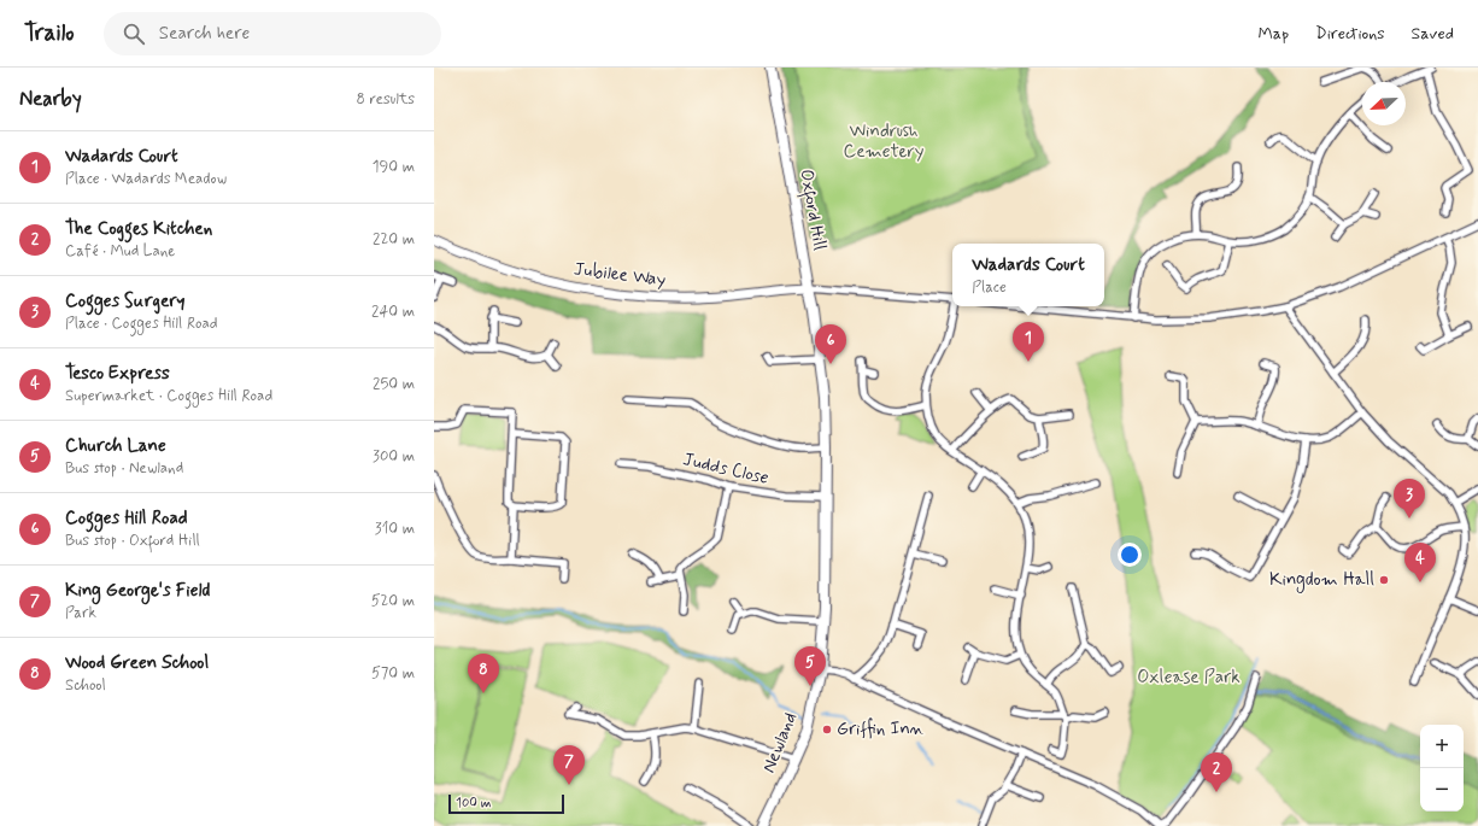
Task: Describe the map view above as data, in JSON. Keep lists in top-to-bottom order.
{
  "streets": {
    "main road": ["Oxford Hill", "Newland"],
    "street": ["Jubilee Way", "Judds Close"]
  },
  "crossings": [
    ["Oxford Hill", "Jubilee Way"],
    ["Oxford Hill", "Judds Close"],
    ["Oxford Hill", "Newland"]
  ],
  "parks": ["Windrush Cemetery", "Oxlease Park"],
  "places": ["Kingdom Hall", "Griffin Inn"],
  "scale_bar": "100 m",
  "north": "bottom left",
  "page": {
    "header": "Trailo",
    "search": "Search here",
    "nav": ["Map", "Directions", "Saved"],
    "heading": ["Nearby", "8 results"],
    "list": [
      {
        "mark": "1",
        "name": "Wadards Court",
        "note": "Place · Wadards Meadow",
        "value": "190 m"
      },
      {
        "mark": "2",
        "name": "The Cogges Kitchen",
        "note": "Café · Mud Lane",
        "value": "220 m"
      },
      {
        "mark": "3",
        "name": "Cogges Surgery",
        "note": "Place · Cogges Hill Road",
        "value": "240 m"
      },
      {
        "mark": "4",
        "name": "Tesco Express",
        "note": "Supermarket · Cogges Hill Road",
        "value": "250 m"
      },
      {
        "mark": "5",
        "name": "Church Lane",
        "note": "Bus stop · Newland",
        "value": "300 m"
      },
      {
        "mark": "6",
        "name": "Cogges Hill Road",
        "note": "Bus stop · Oxford Hill",
        "value": "310 m"
      },
      {
        "mark": "7",
        "name": "King George's Field",
        "note": "Park",
        "value": "520 m"
      },
      {
        "mark": "8",
        "name": "Wood Green School",
        "note": "School",
        "value": "570 m"
      }
    ],
    "popup": ["Wadards Court", "Place"],
    "pins": [
      "1",
      "6",
      "3",
      "4",
      "5",
      "8",
      "7",
      "2"
    ],
    "map_buttons": ["+", "−"],
    "scale": "100 m"
  }
}
